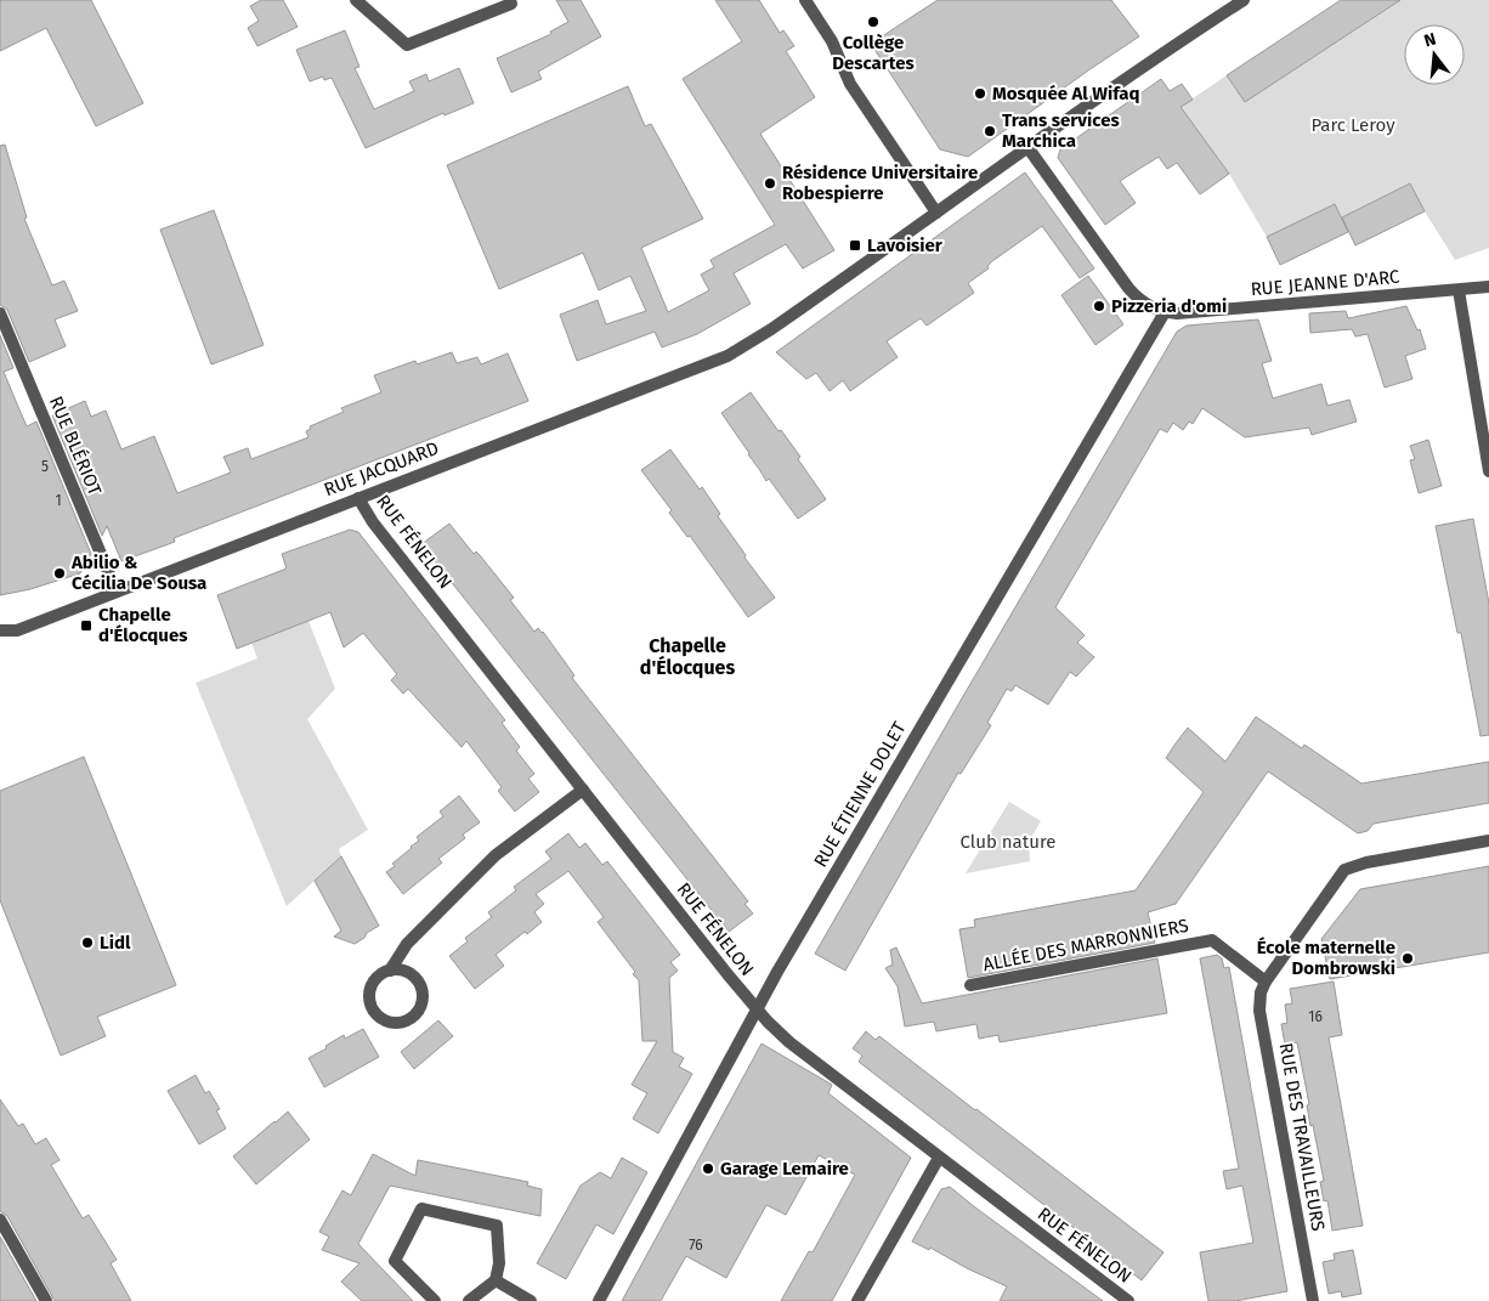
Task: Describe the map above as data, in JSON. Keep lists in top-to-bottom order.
{
  "streets": {
    "street": [
      "RUE JEANNE D'ARC",
      "RUE BLÉRIOT",
      "RUE JACQUARD",
      "RUE FÉNELON",
      "RUE ÉTIENNE DOLET",
      "ALLÉE DES MARRONNIERS",
      "RUE DES TRAVAILLEURS"
    ]
  },
  "crossings": [
    ["RUE JEANNE D'ARC", "RUE JACQUARD"],
    ["RUE JEANNE D'ARC", "RUE ÉTIENNE DOLET"],
    ["RUE BLÉRIOT", "RUE JACQUARD"],
    ["RUE JACQUARD", "RUE FÉNELON"],
    ["RUE FÉNELON", "RUE ÉTIENNE DOLET"],
    ["ALLÉE DES MARRONNIERS", "RUE DES TRAVAILLEURS"]
  ],
  "districts": ["Chapelle d'Élocques"],
  "parks": ["Parc Leroy", "Club nature"],
  "places": {
    "other": [
      "Collège Descartes",
      "Mosquée Al Wifaq",
      "Trans services Marchica",
      "Résidence Universitaire Robespierre",
      "Pizzeria d'omi",
      "Abilio & Cécilia De Sousa",
      "Lidl",
      "École maternelle Dombrowski",
      "Garage Lemaire"
    ],
    "transit": ["Lavoisier", "Chapelle d'Élocques"]
  },
  "house_numbers": [
    "5",
    "1",
    "16",
    "76"
  ],
  "north": "top"
}
